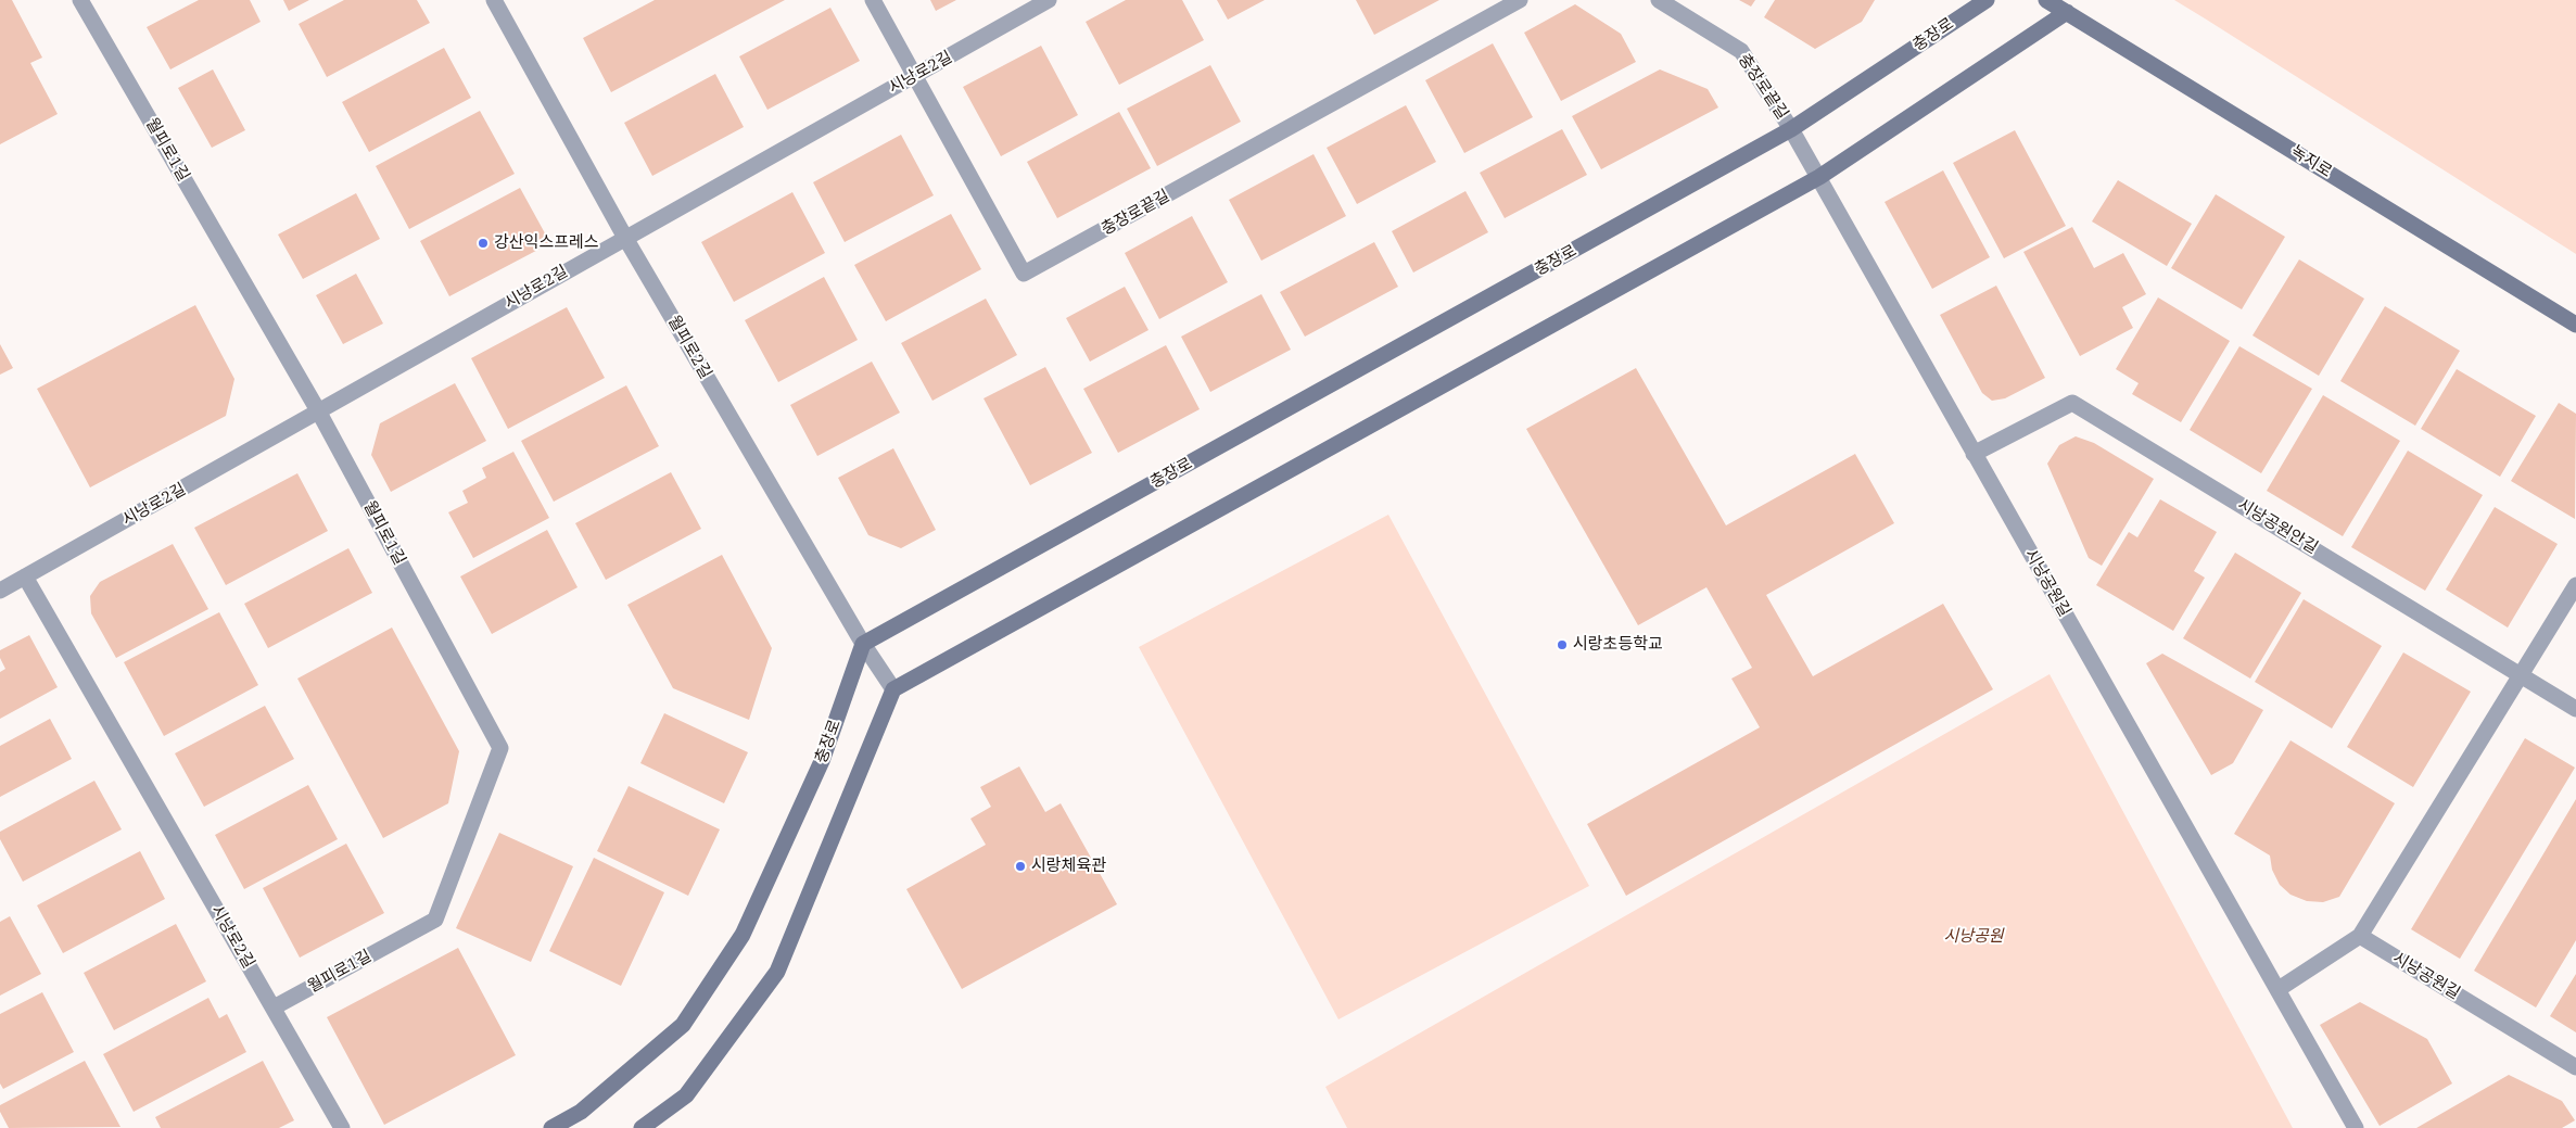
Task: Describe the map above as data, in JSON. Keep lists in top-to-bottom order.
{
  "streets": {
    "street": [
      "충장로",
      "시낭로2길",
      "충장로끝길",
      "월피로1길",
      "녹지로",
      "월피로2길",
      "시낭공원안길",
      "시낭공원길"
    ]
  },
  "crossings": [
    ["충장로", "충장로끝길"],
    ["충장로", "월피로2길"],
    ["시낭로2길", "충장로끝길"],
    ["시낭로2길", "월피로1길"],
    ["시낭로2길", "월피로2길"],
    ["충장로끝길", "시낭공원길"],
    ["시낭공원안길", "시낭공원길"]
  ],
  "parks": ["시낭공원"],
  "places": ["강산익스프레스", "시랑초등학교", "시랑체육관"]
}
